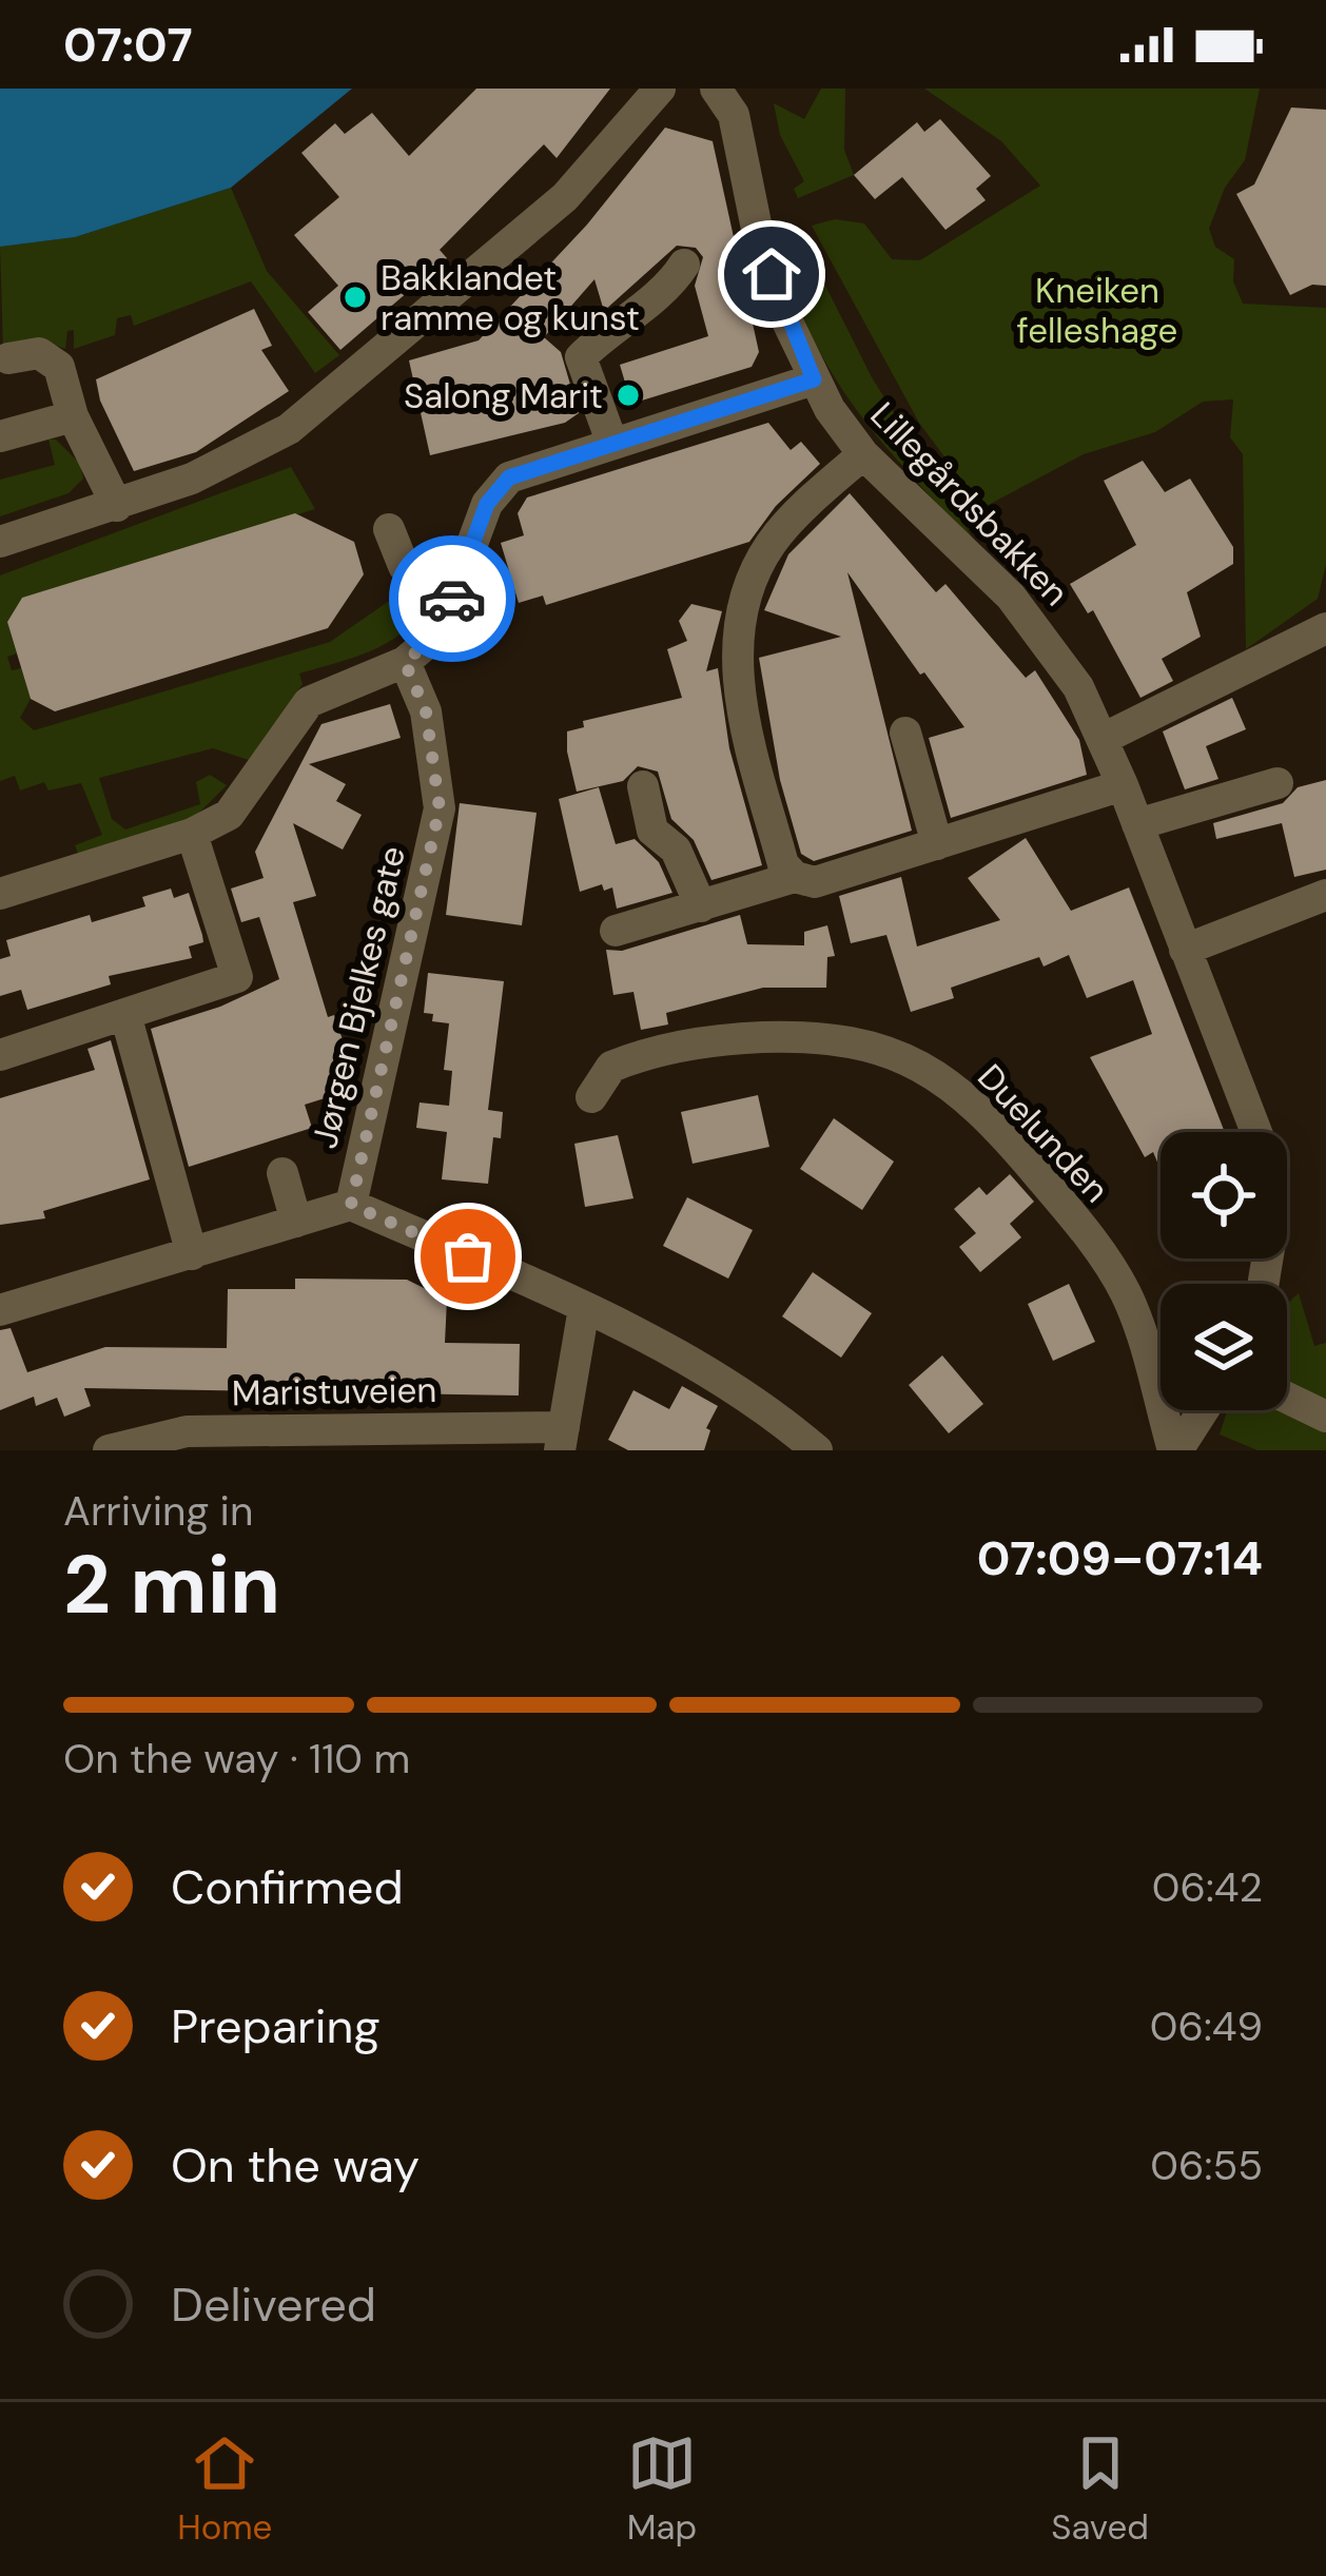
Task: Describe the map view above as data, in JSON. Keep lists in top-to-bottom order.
{
  "streets": {
    "street": [
      "Lillegårdsbakken",
      "Jørgen Bjelkes gate",
      "Duelunden",
      "Maristuveien"
    ]
  },
  "parks": ["Kneiken felleshage"],
  "places": ["Bakklandet ramme og kunst", "Salong Marit"],
  "page": {
    "status": "07:07",
    "heading": ["2 min", "Arriving in", "07:09–07:14"],
    "bar": "On the way · 110 m",
    "list": [
      ["Confirmed", "06:42"],
      ["Preparing", "06:49"],
      ["On the way", "06:55"],
      "Delivered"
    ],
    "tabs": ["Home", "Map", "Saved"]
  }
}
